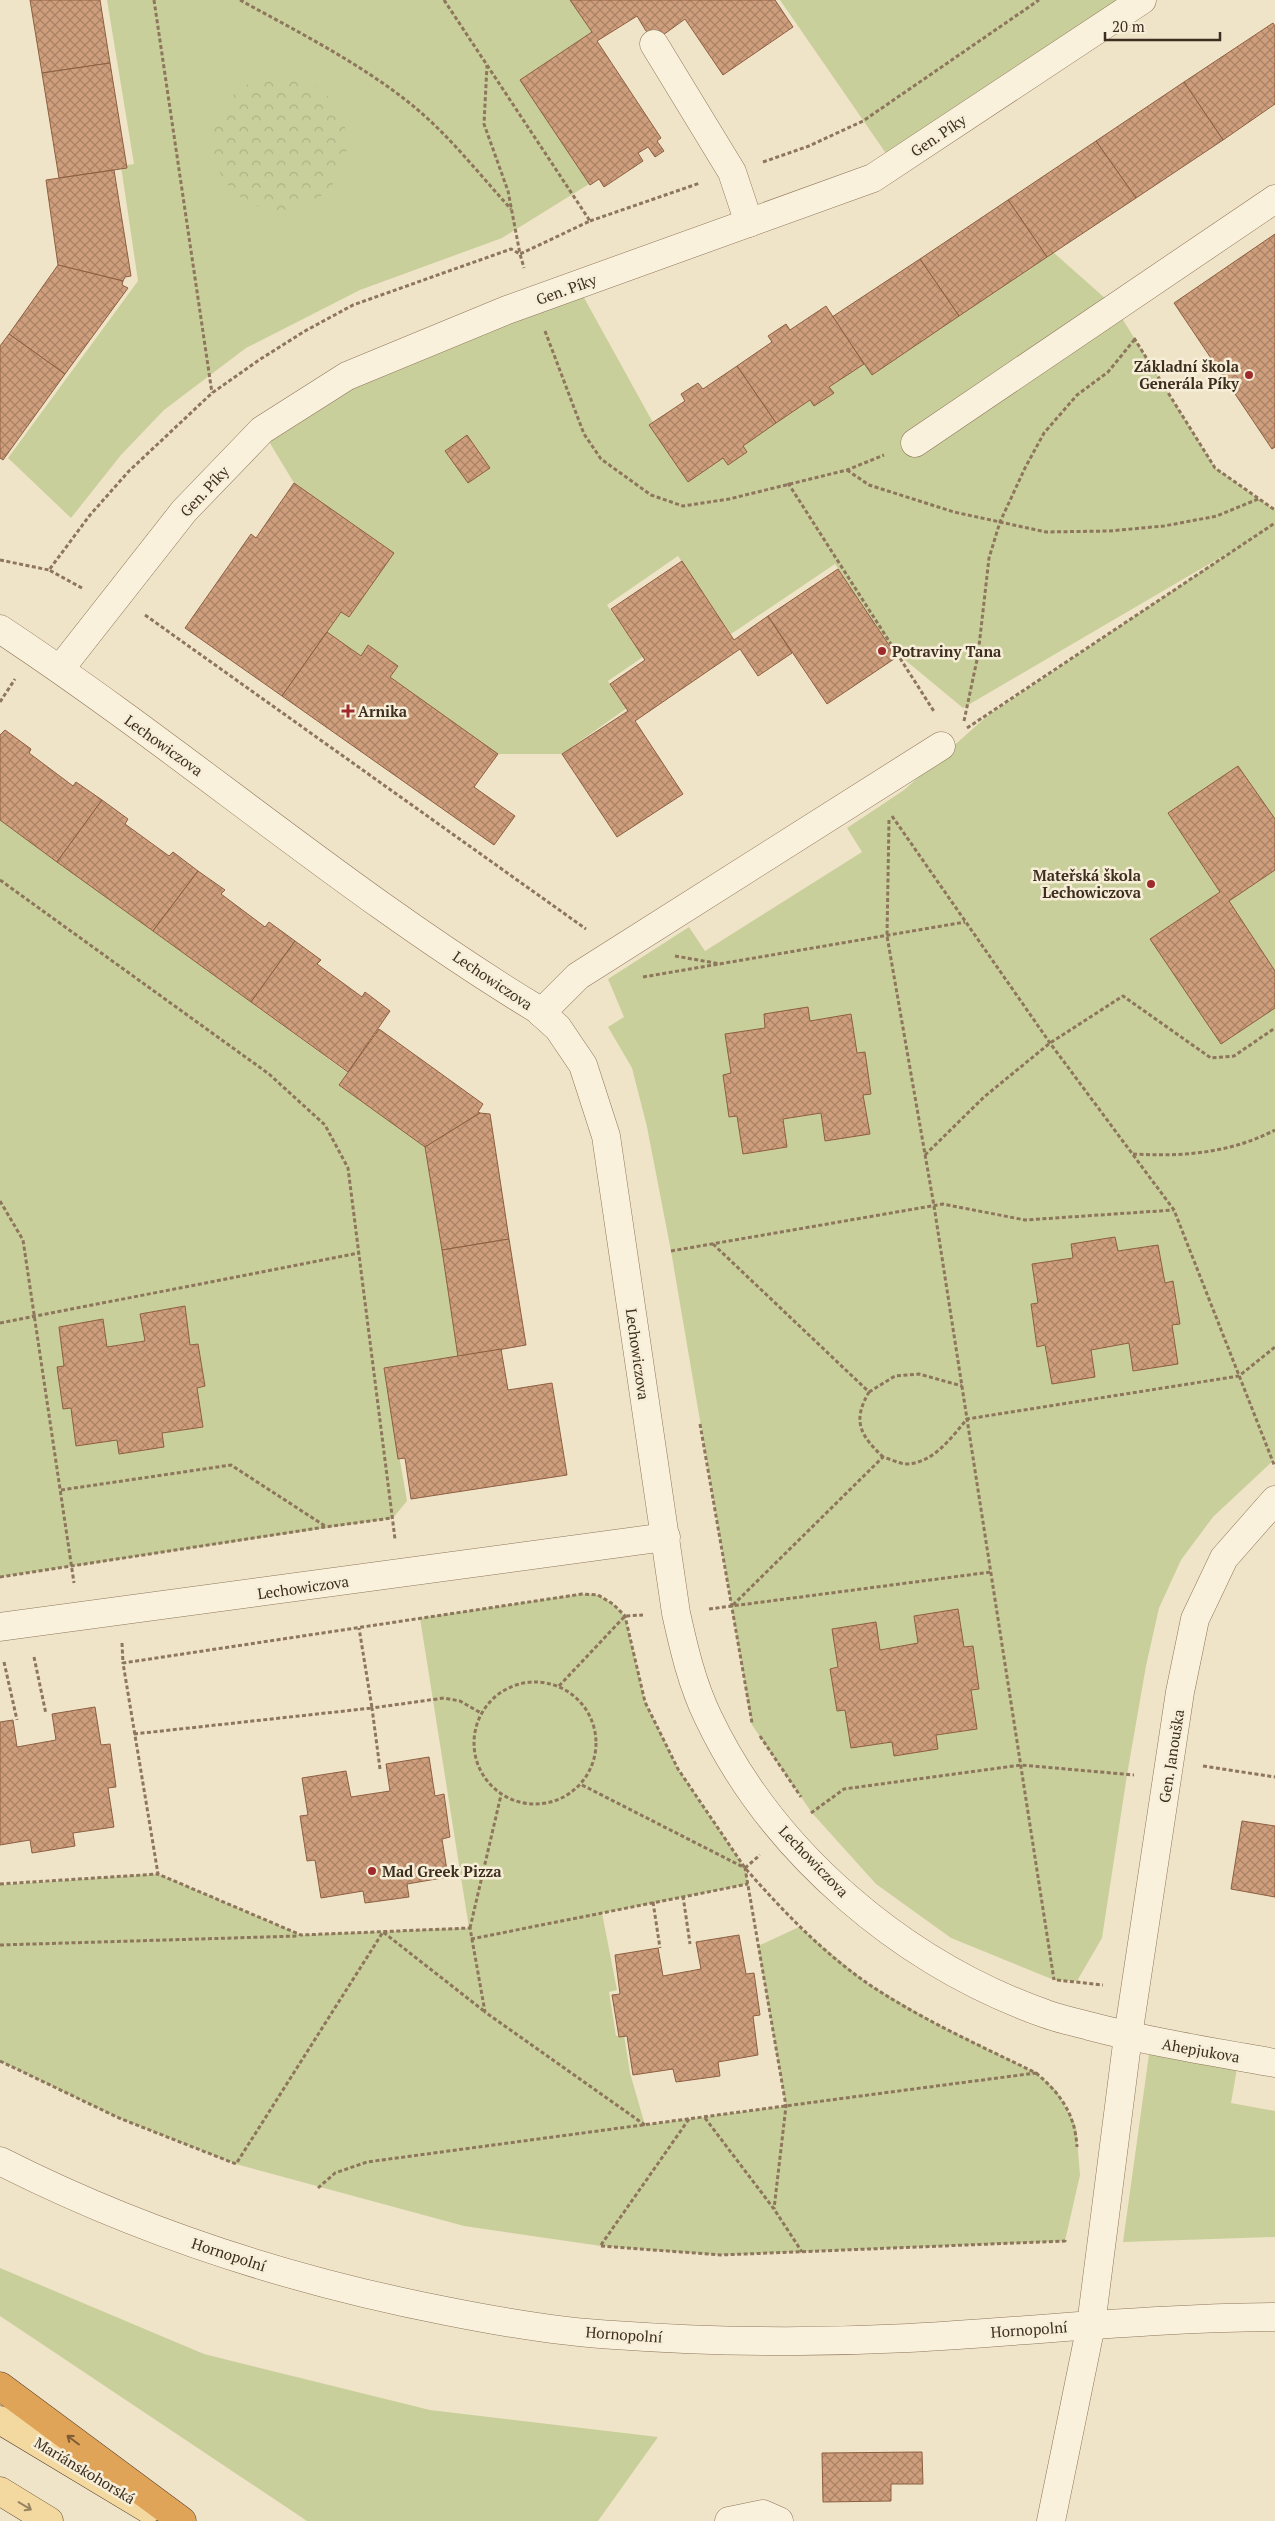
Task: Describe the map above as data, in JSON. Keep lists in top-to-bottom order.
{
  "streets": {
    "main road": ["Mariánskohorská"],
    "street": [
      "Gen. Píky",
      "Lechowiczova",
      "Gen. Janouška",
      "Ahepjukova",
      "Hornopolní"
    ]
  },
  "crossings": [
    ["Gen. Píky", "Lechowiczova"],
    ["Lechowiczova", "Gen. Janouška"],
    ["Lechowiczova", "Ahepjukova"],
    ["Gen. Janouška", "Ahepjukova"],
    ["Gen. Janouška", "Hornopolní"]
  ],
  "places": {
    "other": [
      "Základní škola Generála Píky",
      "Potraviny Tana",
      "Mateřská škola Lechowiczova",
      "Mad Greek Pizza"
    ],
    "health": ["Arnika"]
  },
  "scale_bar": "20 m"
}
